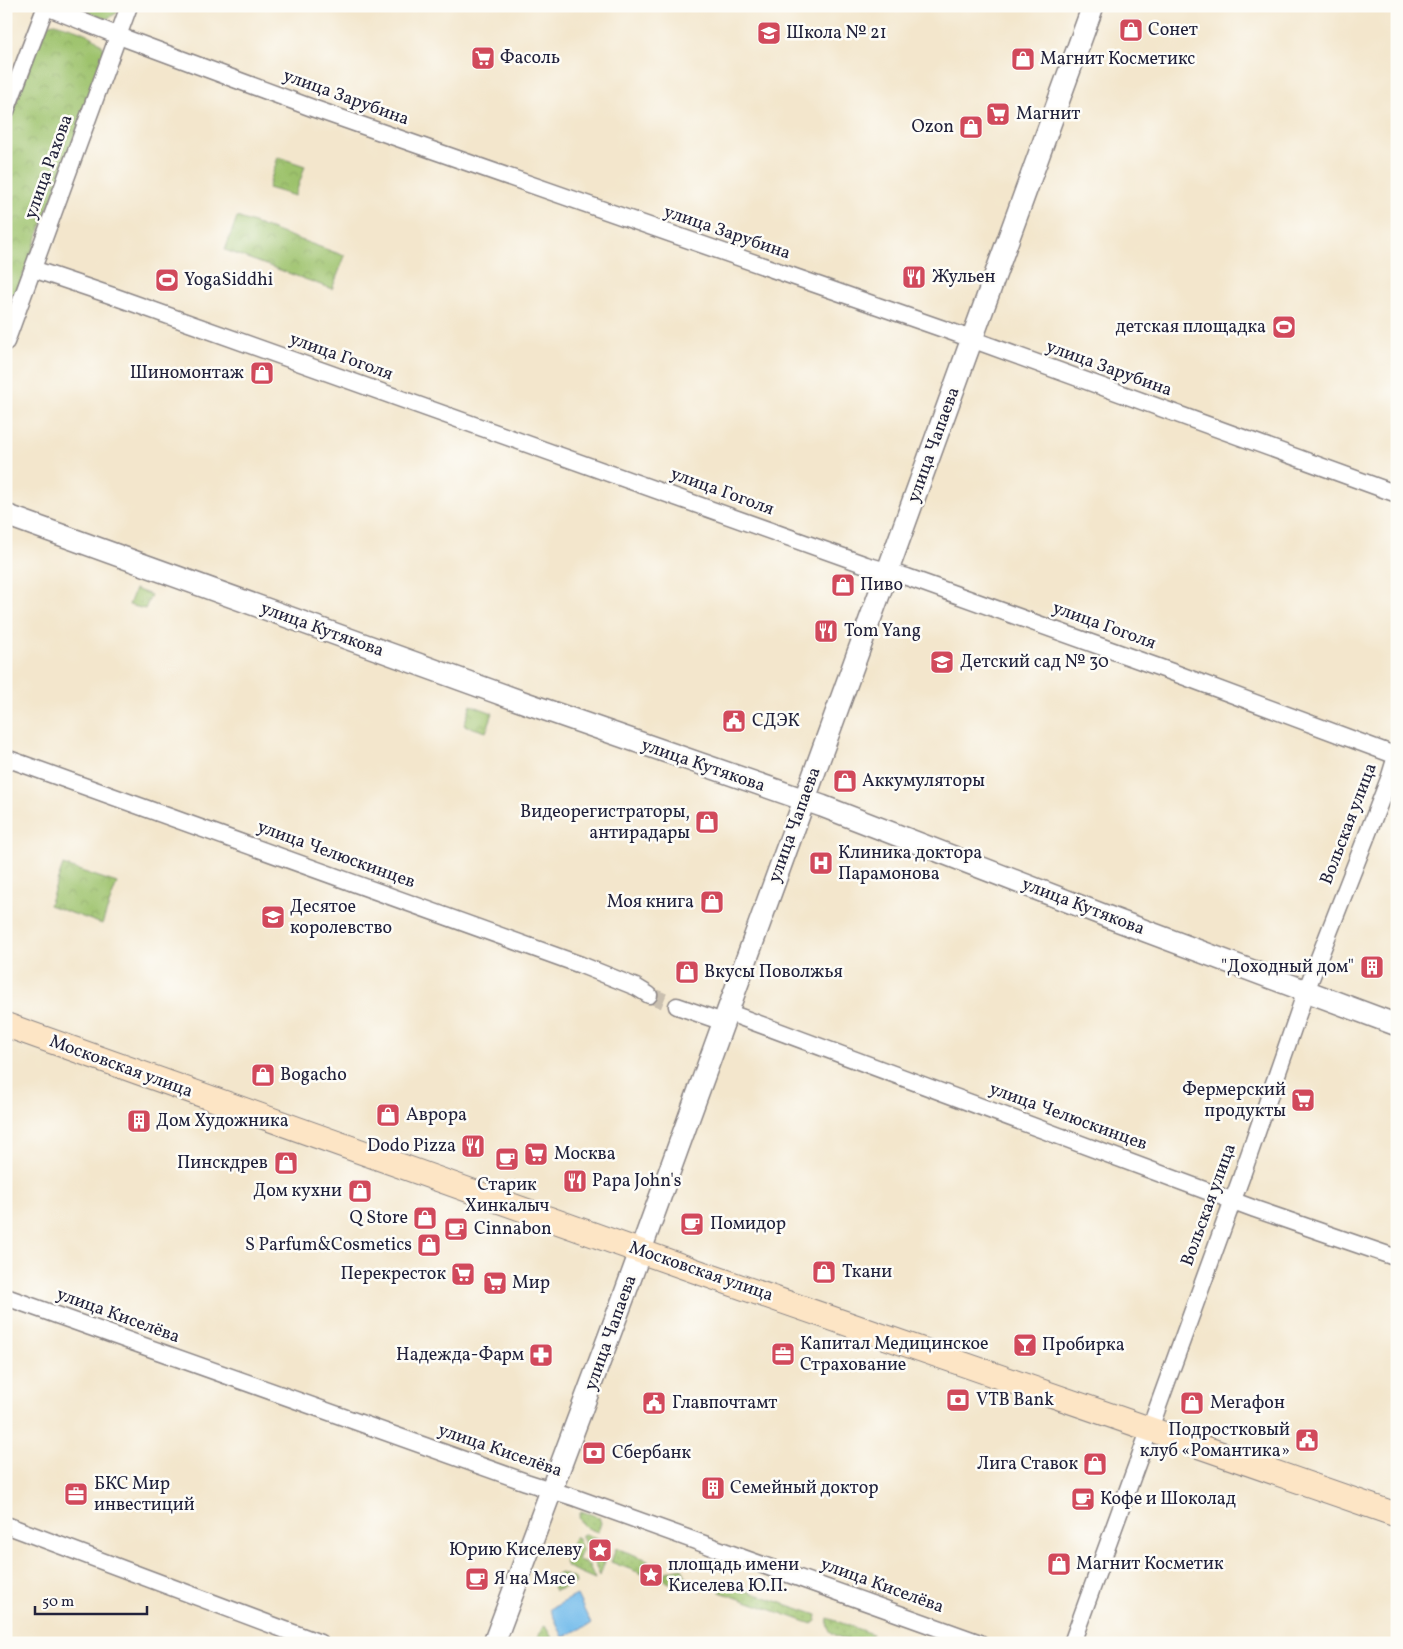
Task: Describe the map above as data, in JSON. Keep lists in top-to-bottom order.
{
  "streets": {
    "main road": ["Московская улица"],
    "street": [
      "улица Зарубина",
      "улица Рахова",
      "улица Гоголя",
      "улица Чапаева",
      "улица Кутякова",
      "Вольская улица",
      "улица Челюскинцев",
      "улица Киселёва"
    ]
  },
  "crossings": [
    ["улица Зарубина", "улица Рахова"],
    ["улица Зарубина", "улица Чапаева"],
    ["улица Рахова", "улица Гоголя"],
    ["улица Гоголя", "улица Чапаева"],
    ["улица Гоголя", "Вольская улица"],
    ["улица Чапаева", "улица Кутякова"],
    ["улица Чапаева", "улица Челюскинцев"],
    ["улица Чапаева", "Московская улица"],
    ["улица Чапаева", "улица Киселёва"],
    ["улица Кутякова", "Вольская улица"],
    ["Вольская улица", "улица Челюскинцев"],
    ["Вольская улица", "Московская улица"]
  ],
  "places": {
    "shop": [
      "Сонет",
      "Магнит Косметикс",
      "Ozon",
      "Шиномонтаж",
      "Пиво",
      "Аккумуляторы",
      "Видеорегистраторы, антирадары",
      "Моя книга",
      "Вкусы Поволжья",
      "Bogacho",
      "Аврора",
      "Пинскдрев",
      "Дом кухни",
      "Q Store",
      "S Parfum&Cosmetics",
      "Ткани",
      "Мегафон",
      "Лига Ставок",
      "Магнит Косметик"
    ],
    "school or university": ["Школа № 21", "Детский сад № 30", "Десятое королевство"],
    "supermarket": [
      "Фасоль",
      "Магнит",
      "Фермерский продукты",
      "Москва",
      "Перекресток",
      "Мир"
    ],
    "restaurant": [
      "Жульен",
      "Tom Yang",
      "Dodo Pizza",
      "Papa John's"
    ],
    "sports": ["YogaSiddhi", "детская площадка"],
    "public building": ["СДЭК", "Главпочтамт", "Подростковый клуб «Романтика»"],
    "hospital": ["Клиника доктора Парамонова"],
    "building": ["\"Доходный дом\"", "Дом Художника", "Семейный доктор"],
    "cafe": [
      "Старик Хинкалыч",
      "Помидор",
      "Cinnabon",
      "Кофе и Шоколад",
      "Я на Мясе"
    ],
    "bar": ["Пробирка"],
    "office": ["Капитал Медицинское Страхование", "БКС Мир инвестиций"],
    "pharmacy": ["Надежда-Фарм"],
    "bank": ["VTB Bank", "Сбербанк"],
    "place": ["Юрию Киселеву", "площадь имени Киселева Ю.П."]
  },
  "scale_bar": "50 m"
}
